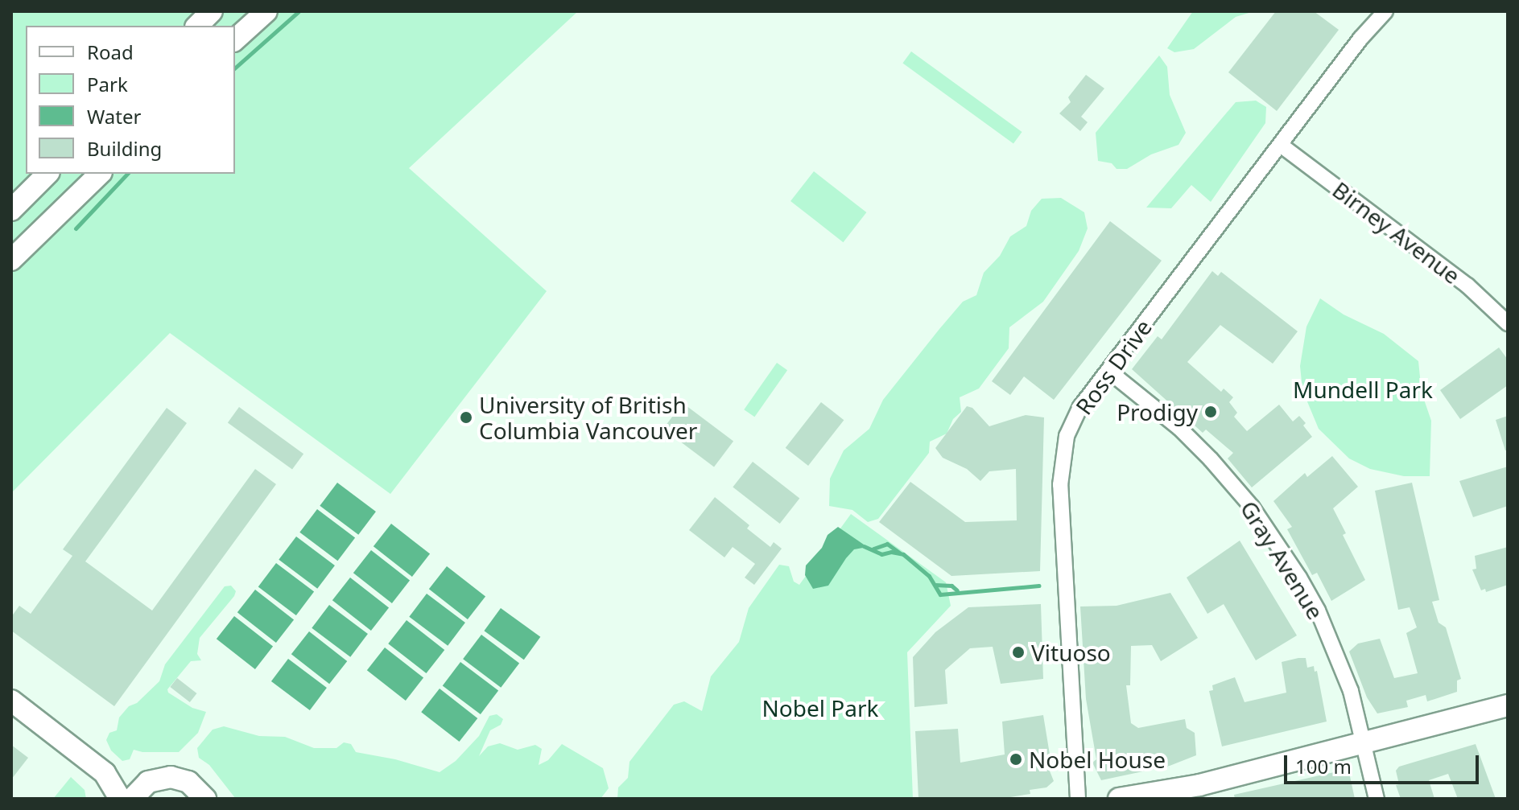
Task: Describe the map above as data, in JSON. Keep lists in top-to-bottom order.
{
  "streets": {
    "street": ["Birney Avenue", "Ross Drive", "Gray Avenue"]
  },
  "crossings": [
    ["Birney Avenue", "Ross Drive"],
    ["Ross Drive", "Gray Avenue"]
  ],
  "parks": ["Mundell Park", "Nobel Park"],
  "places": [
    "Prodigy",
    "University of British Columbia Vancouver",
    "Vituoso",
    "Nobel House"
  ],
  "legend": [
    "Road",
    "Park",
    "Water",
    "Building"
  ],
  "scale_bar": "100 m"
}
